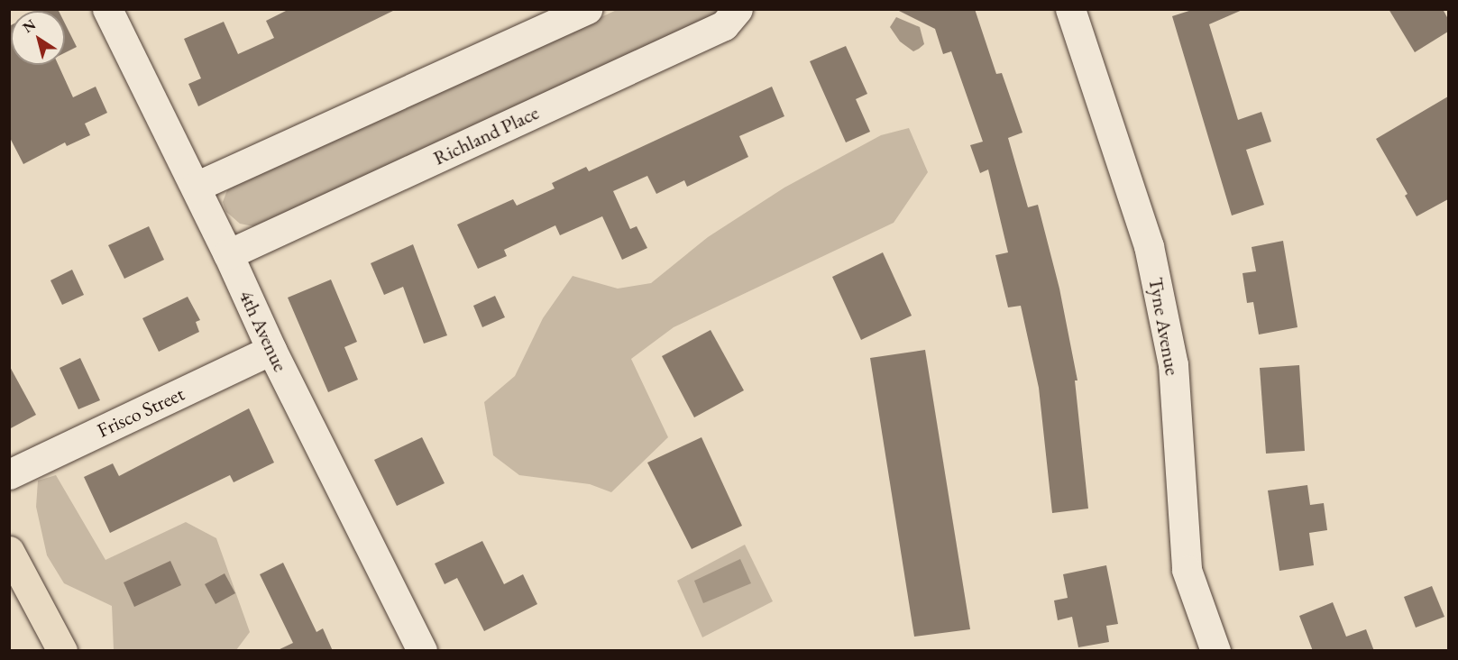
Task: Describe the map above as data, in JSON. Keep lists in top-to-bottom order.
{
  "streets": {
    "street": [
      "Richland Place",
      "Tyne Avenue",
      "4th Avenue",
      "Frisco Street"
    ]
  },
  "crossings": [
    ["Richland Place", "4th Avenue"],
    ["4th Avenue", "Frisco Street"]
  ],
  "north": "top left"
}
